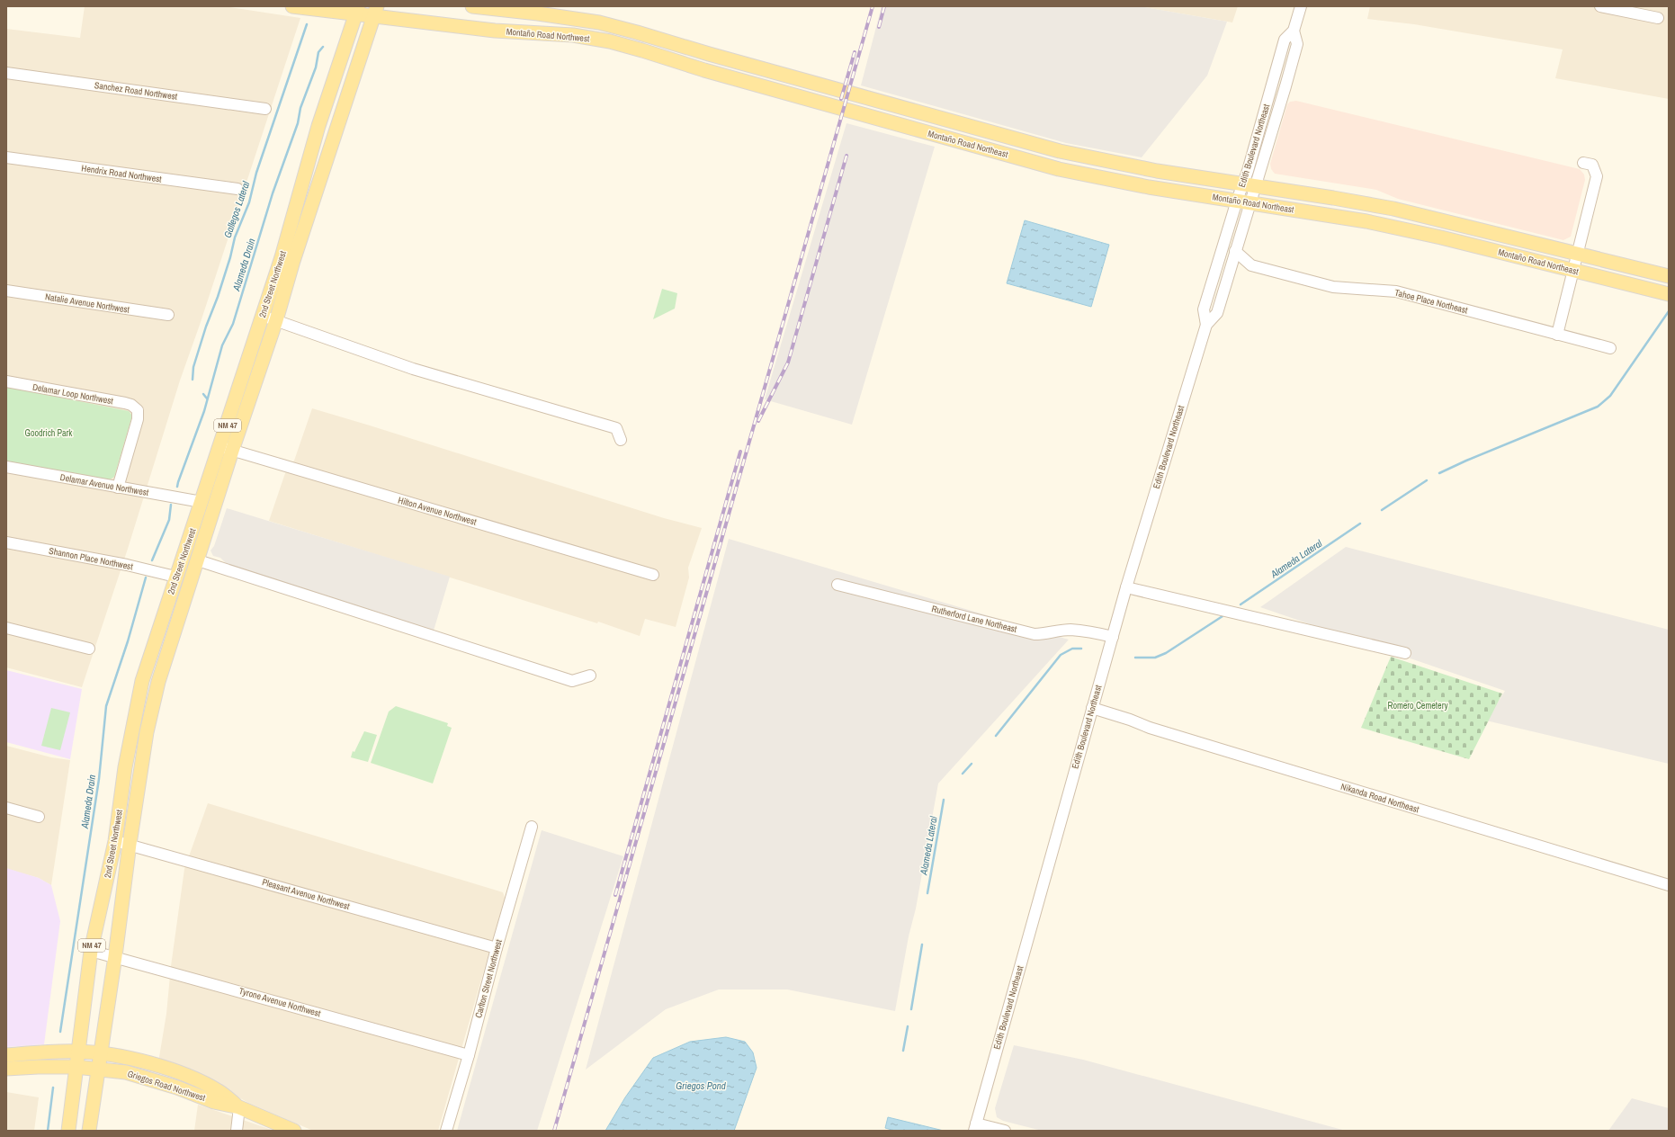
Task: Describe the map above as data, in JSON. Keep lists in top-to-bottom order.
{
  "streets": {
    "main road": [
      "Montaño Road Northwest",
      "Montaño Road Northeast",
      "2nd Street Northwest",
      "NM 47",
      "Griegos Road Northwest"
    ],
    "street": [
      "Sanchez Road Northwest",
      "Edith Boulevard Northeast",
      "Hendrix Road Northwest",
      "Tahoe Place Northeast",
      "Natalie Avenue Northwest",
      "Delamar Loop Northwest",
      "Delamar Avenue Northwest",
      "Hilton Avenue Northwest",
      "Shannon Place Northwest",
      "Rutherford Lane Northeast",
      "Nikanda Road Northeast",
      "Pleasant Avenue Northwest",
      "Carlton Street Northwest",
      "Tyrone Avenue Northwest"
    ]
  },
  "crossings": [
    ["Montaño Road Northwest", "Montaño Road Northeast"],
    ["Montaño Road Northwest", "2nd Street Northwest"],
    ["Montaño Road Northeast", "Edith Boulevard Northeast"],
    ["Edith Boulevard Northeast", "Tahoe Place Northeast"],
    ["Edith Boulevard Northeast", "Rutherford Lane Northeast"],
    ["Edith Boulevard Northeast", "Nikanda Road Northeast"],
    ["2nd Street Northwest", "Delamar Avenue Northwest"],
    ["2nd Street Northwest", "Hilton Avenue Northwest"],
    ["2nd Street Northwest", "Shannon Place Northwest"],
    ["2nd Street Northwest", "Pleasant Avenue Northwest"],
    ["2nd Street Northwest", "Tyrone Avenue Northwest"],
    ["2nd Street Northwest", "Griegos Road Northwest"],
    ["Delamar Loop Northwest", "Delamar Avenue Northwest"],
    ["Pleasant Avenue Northwest", "Carlton Street Northwest"],
    ["Carlton Street Northwest", "Tyrone Avenue Northwest"]
  ],
  "water": [
    "Gallegos Lateral",
    "Alameda Drain",
    "Alameda Lateral",
    "Griegos Pond"
  ],
  "parks": ["Goodrich Park", "Romero Cemetery"]
}
